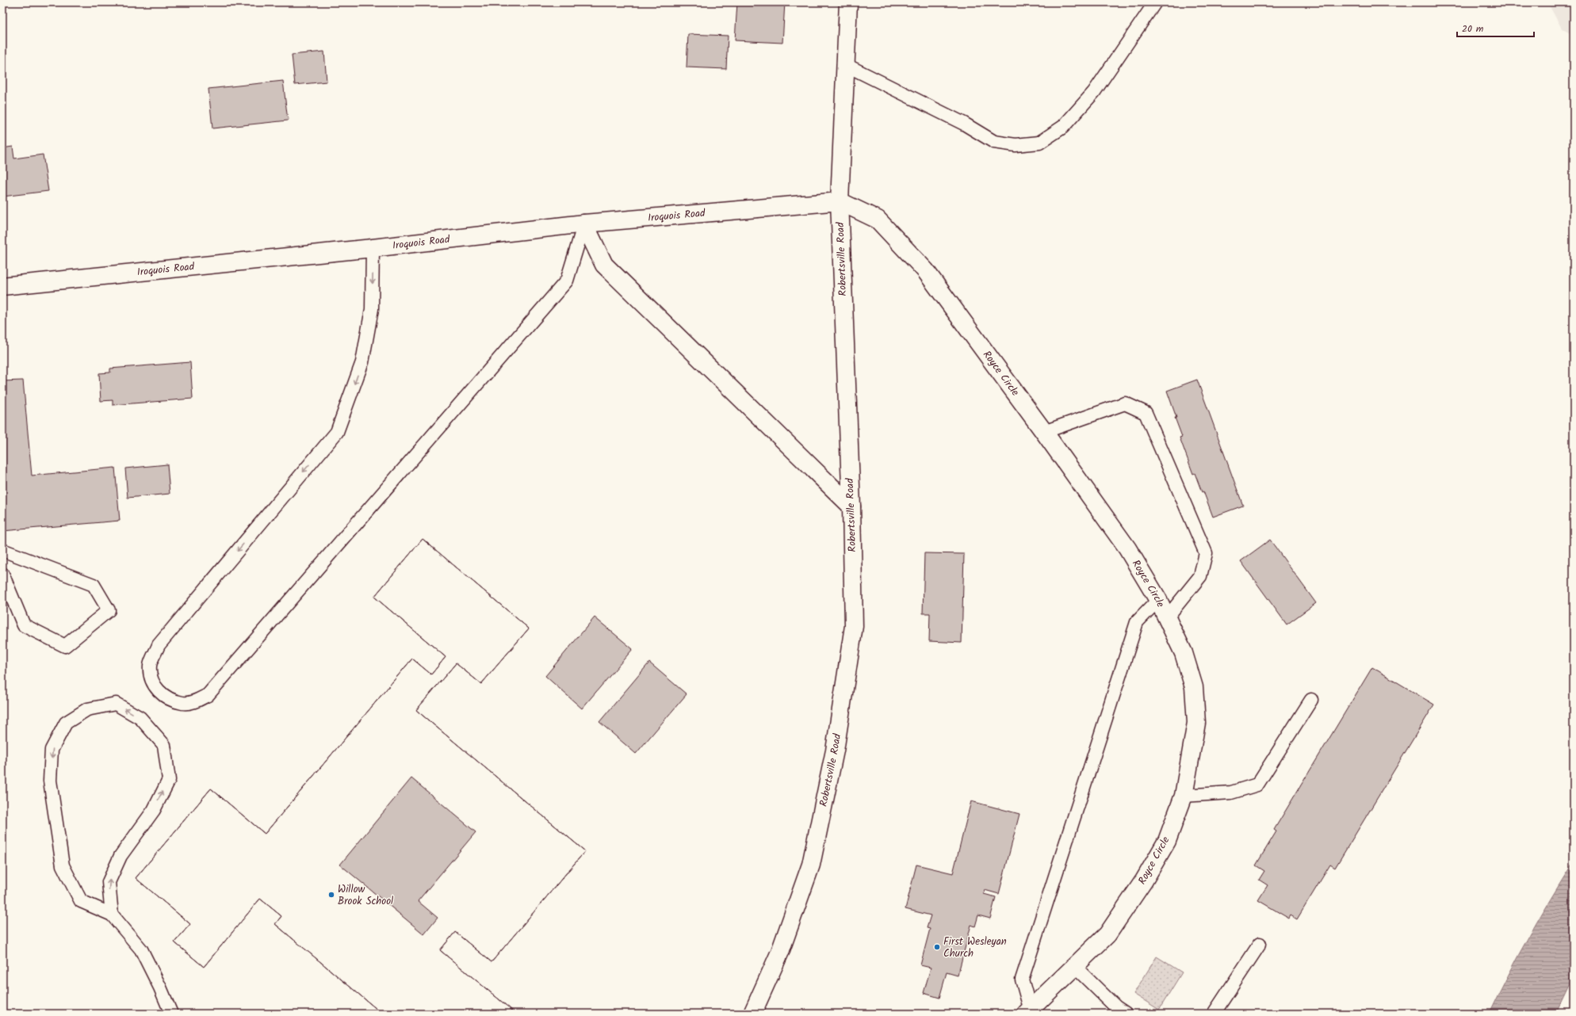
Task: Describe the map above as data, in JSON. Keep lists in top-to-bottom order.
{
  "streets": {
    "street": ["Iroquois Road", "Robertsville Road", "Royce Circle"]
  },
  "crossings": [
    ["Iroquois Road", "Robertsville Road"],
    ["Iroquois Road", "Royce Circle"],
    ["Robertsville Road", "Royce Circle"]
  ],
  "places": ["Willow Brook School", "First Wesleyan Church"],
  "scale_bar": "20 m"
}
